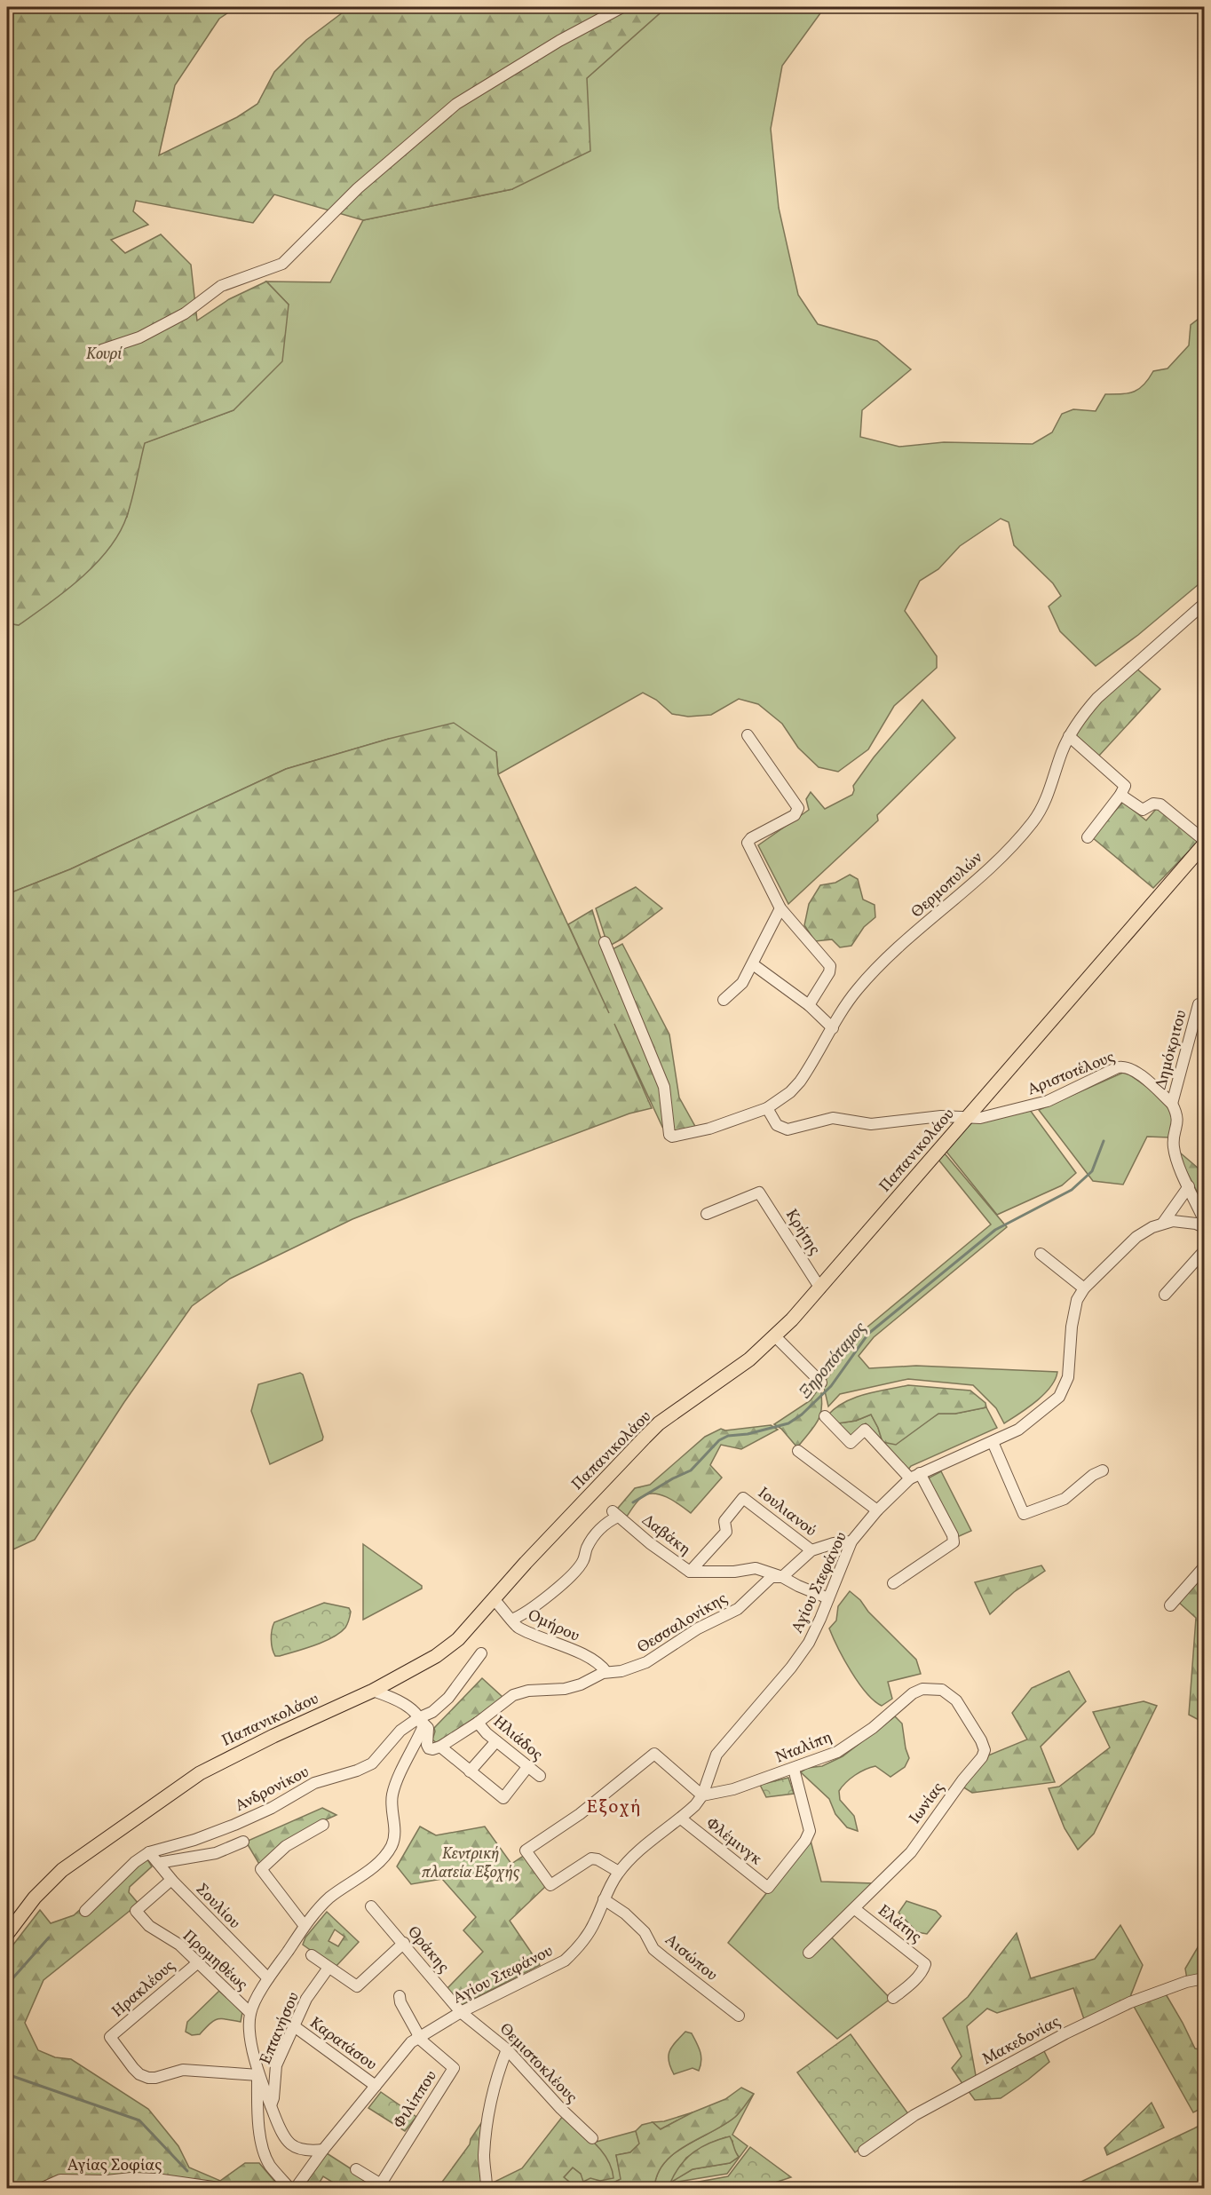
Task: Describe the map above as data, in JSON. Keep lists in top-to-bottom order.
{
  "streets": {
    "main road": ["Παπανικολάου"],
    "street": [
      "Θερμοπυλών",
      "Δημόκριτου",
      "Αριστοτέλους",
      "Κρήτης",
      "Ιουλιανού",
      "Δαβάκη",
      "Αγίου Στεφάνου",
      "Θεσσαλονίκης",
      "Ομήρου",
      "Ηλιάδος",
      "Νταλίπη",
      "Ανδρονίκου",
      "Ιωνίας",
      "Φλέμινγκ",
      "Σουλίου",
      "Ελάτης",
      "Θράκης",
      "Αισώπου",
      "Προμηθέως",
      "Ηρακλέους",
      "Επτανήσου",
      "Μακεδονίας",
      "Καρατάσου",
      "Θεμιστοκλέους",
      "Φιλίππου",
      "Αγίας Σοφίας"
    ]
  },
  "crossings": [
    ["Θερμοπυλών", "Αριστοτέλους"],
    ["Δημόκριτου", "Αριστοτέλους"],
    ["Αριστοτέλους", "Παπανικολάου"],
    ["Παπανικολάου", "Κρήτης"],
    ["Παπανικολάου", "Ομήρου"],
    ["Ιουλιανού", "Δαβάκη"],
    ["Ιουλιανού", "Θεσσαλονίκης"],
    ["Δαβάκη", "Αγίου Στεφάνου"],
    ["Δαβάκη", "Θεσσαλονίκης"],
    ["Δαβάκη", "Ομήρου"],
    ["Αγίου Στεφάνου", "Θεσσαλονίκης"],
    ["Αγίου Στεφάνου", "Νταλίπη"],
    ["Αγίου Στεφάνου", "Φλέμινγκ"],
    ["Αγίου Στεφάνου", "Θράκης"],
    ["Αγίου Στεφάνου", "Αισώπου"],
    ["Αγίου Στεφάνου", "Καρατάσου"],
    ["Αγίου Στεφάνου", "Θεμιστοκλέους"],
    ["Αγίου Στεφάνου", "Φιλίππου"],
    ["Θεσσαλονίκης", "Ομήρου"],
    ["Θεσσαλονίκης", "Ηλιάδος"],
    ["Νταλίπη", "Ιωνίας"],
    ["Νταλίπη", "Φλέμινγκ"],
    ["Ανδρονίκου", "Σουλίου"],
    ["Ιωνίας", "Ελάτης"],
    ["Σουλίου", "Προμηθέως"],
    ["Θράκης", "Θεμιστοκλέους"],
    ["Προμηθέως", "Ηρακλέους"],
    ["Επτανήσου", "Καρατάσου"]
  ],
  "districts": ["Εξοχή"],
  "water": ["Ξηροπόταμος"],
  "parks": ["Κουρί", "Κεντρική πλατεία Εξοχής"]
}
